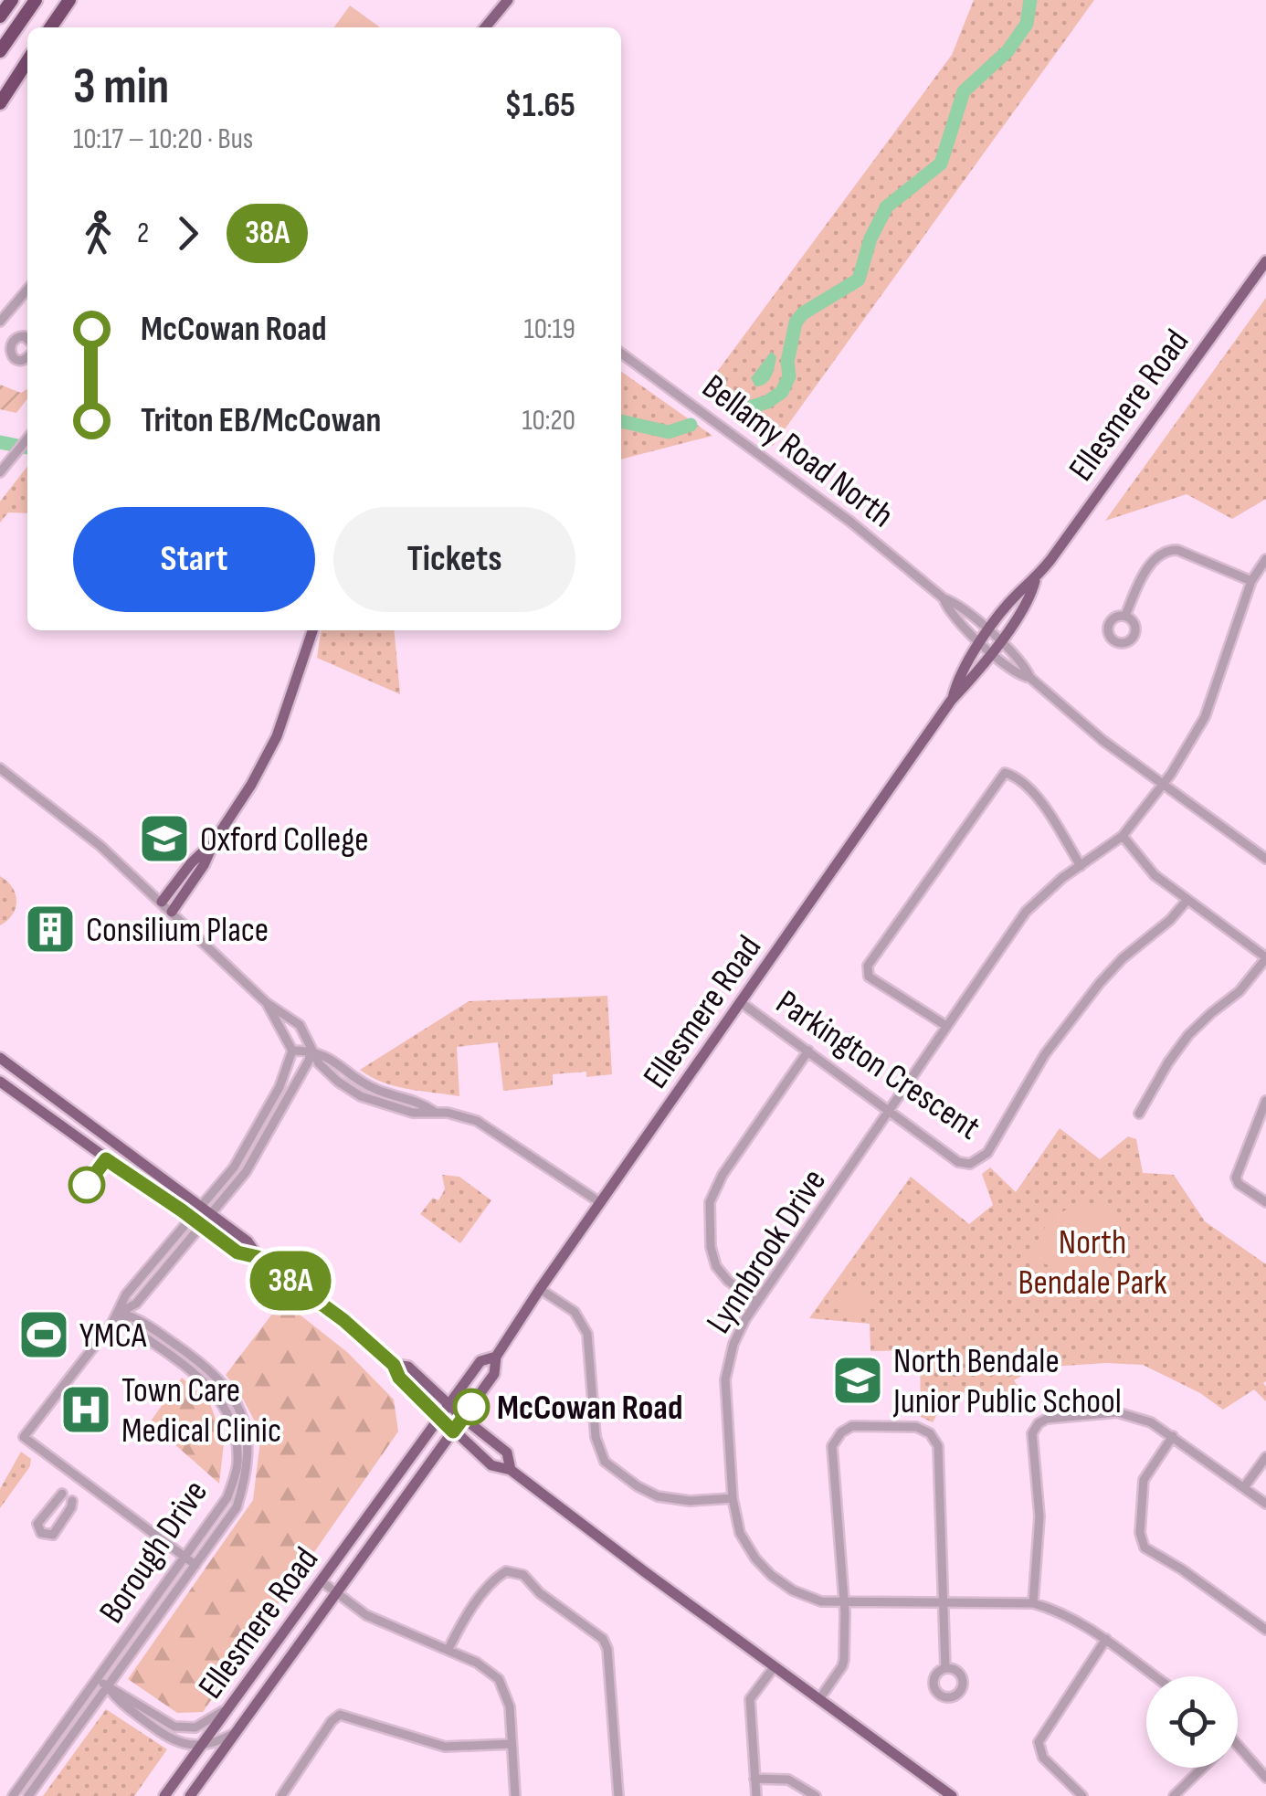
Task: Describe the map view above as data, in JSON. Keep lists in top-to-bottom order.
{
  "streets": {
    "main road": ["Ellesmere Road"],
    "street": [
      "Bellamy Road North",
      "Parkington Crescent",
      "Lynnbrook Drive",
      "Borough Drive"
    ]
  },
  "crossings": [
    ["Ellesmere Road", "Bellamy Road North"],
    ["Ellesmere Road", "Parkington Crescent"],
    ["Bellamy Road North", "Lynnbrook Drive"],
    ["Parkington Crescent", "Lynnbrook Drive"]
  ],
  "parks": ["North Bendale Park"],
  "places": {
    "school or university": ["Oxford College", "North Bendale Junior Public School"],
    "building": ["Consilium Place"],
    "sports": ["YMCA"],
    "other": ["McCowan Road"],
    "hospital": ["Town Care Medical Clinic"]
  },
  "lines": ["bus line 38A"],
  "page": {
    "on_map": "38A",
    "heading": ["3 min", "10:17 – 10:20 · Bus", "$1.65"],
    "legs": ["2", "38A"],
    "list": [
      {
        "name": "McCowan Road",
        "value": "10:19"
      },
      {
        "name": "Triton EB/McCowan",
        "value": "10:20"
      }
    ],
    "buttons": ["Start", "Tickets"]
  }
}
